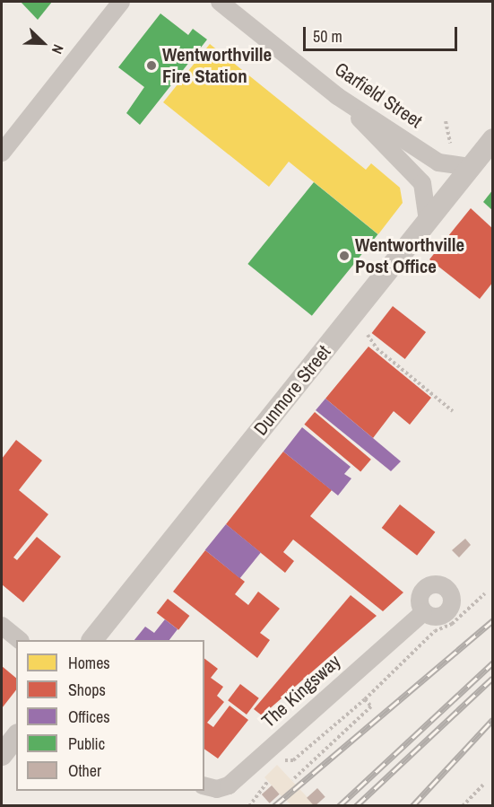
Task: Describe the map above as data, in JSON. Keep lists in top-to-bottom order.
{
  "streets": {
    "street": ["Garfield Street", "Dunmore Street", "The Kingsway"]
  },
  "crossings": [
    ["Garfield Street", "Dunmore Street"]
  ],
  "places": ["Wentworthville Fire Station", "Wentworthville Post Office"],
  "legend": [
    "Homes",
    "Shops",
    "Offices",
    "Public",
    "Other"
  ],
  "scale_bar": "50 m",
  "north": "bottom right"
}
